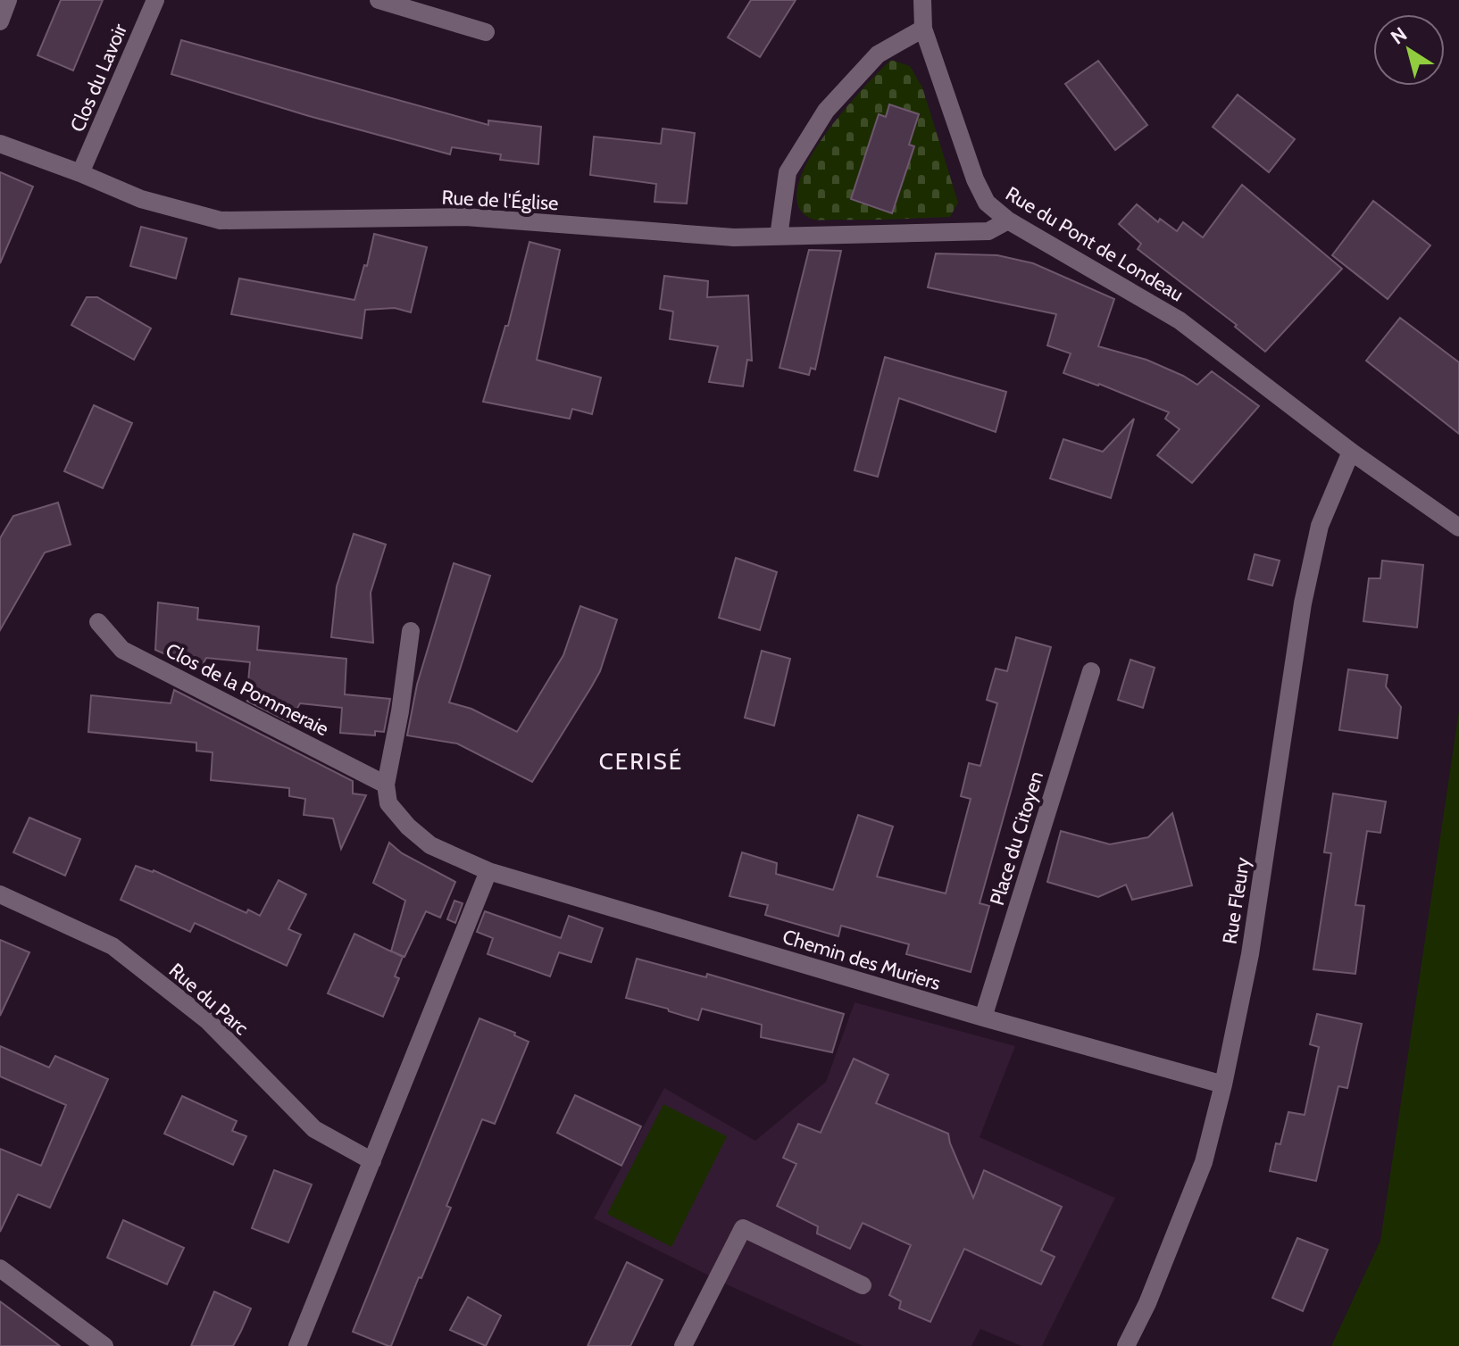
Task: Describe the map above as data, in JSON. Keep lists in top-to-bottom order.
{
  "streets": {
    "street": [
      "Clos du Lavoir",
      "Rue de l'Église",
      "Rue du Pont de Londeau",
      "Clos de la Pommeraie",
      "Place du Citoyen",
      "Rue Fleury",
      "Chemin des Muriers",
      "Rue du Parc"
    ]
  },
  "crossings": [
    ["Clos du Lavoir", "Rue de l'Église"],
    ["Rue de l'Église", "Rue du Pont de Londeau"],
    ["Rue du Pont de Londeau", "Rue Fleury"],
    ["Place du Citoyen", "Chemin des Muriers"],
    ["Rue Fleury", "Chemin des Muriers"]
  ],
  "districts": ["CERISÉ"],
  "north": "top left"
}
